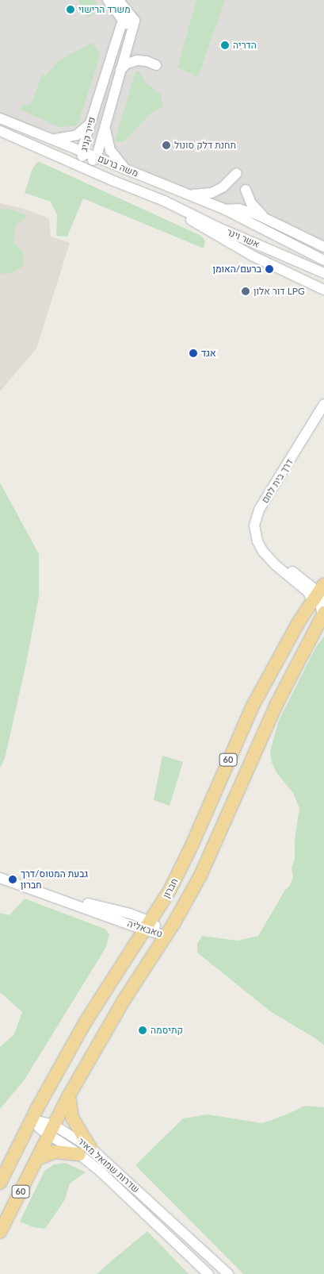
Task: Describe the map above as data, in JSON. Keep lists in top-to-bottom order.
{
  "streets": {
    "highway": ["60", "חברון"],
    "main road": [
      "פייר קניג",
      "משה ברעם",
      "אשר וינר",
      "דרך בית לחם",
      "טאבאליה",
      "שדרות שמואל מאיר"
    ]
  },
  "crossings": [
    ["פייר קניג", "משה ברעם"],
    ["משה ברעם", "אשר וינר"],
    ["דרך בית לחם", "חברון"],
    ["60", "חברון"],
    ["60", "שדרות שמואל מאיר"],
    ["חברון", "טאבאליה"],
    ["חברון", "שדרות שמואל מאיר"]
  ],
  "places": [
    "משרד הרישוי",
    "הדריה",
    "תחנת דלק סונול",
    "ברעם/האומן",
    "דור אלון LPG",
    "אגד",
    "גבעת המטוס/דרך חברון",
    "קתיסמה"
  ]
}
